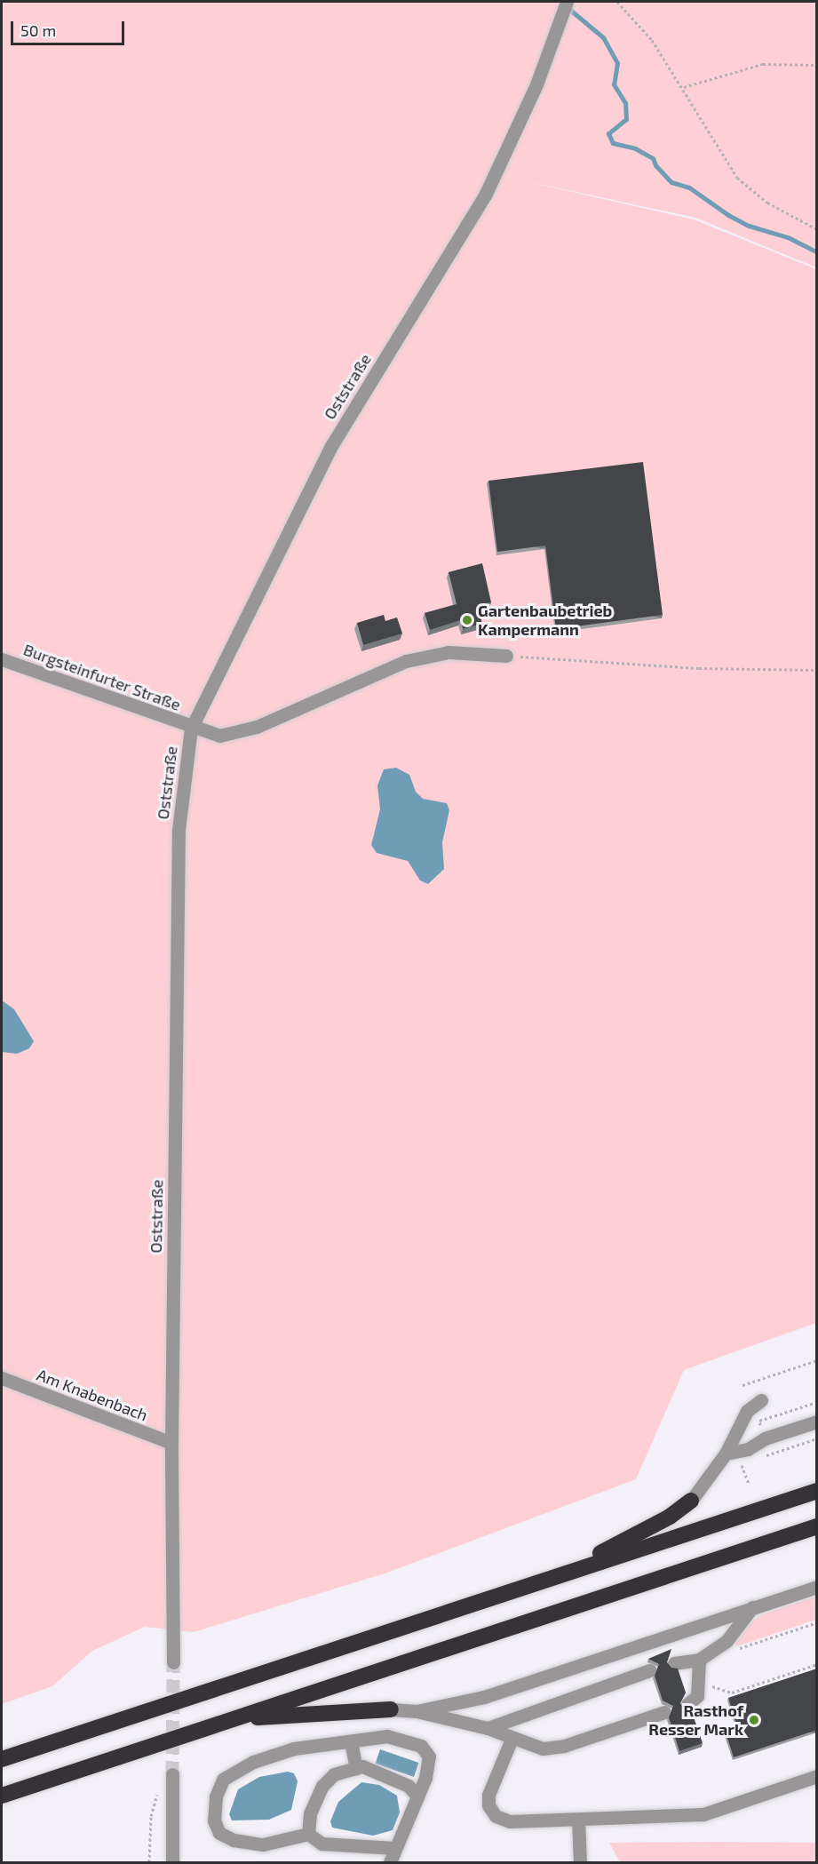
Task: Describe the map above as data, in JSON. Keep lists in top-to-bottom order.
{
  "streets": {
    "street": ["Oststraße", "Burgsteinfurter Straße", "Am Knabenbach"]
  },
  "crossings": [
    ["Oststraße", "Burgsteinfurter Straße"],
    ["Oststraße", "Am Knabenbach"]
  ],
  "places": ["Gartenbaubetrieb Kampermann", "Rasthof Resser Mark"],
  "scale_bar": "50 m"
}
